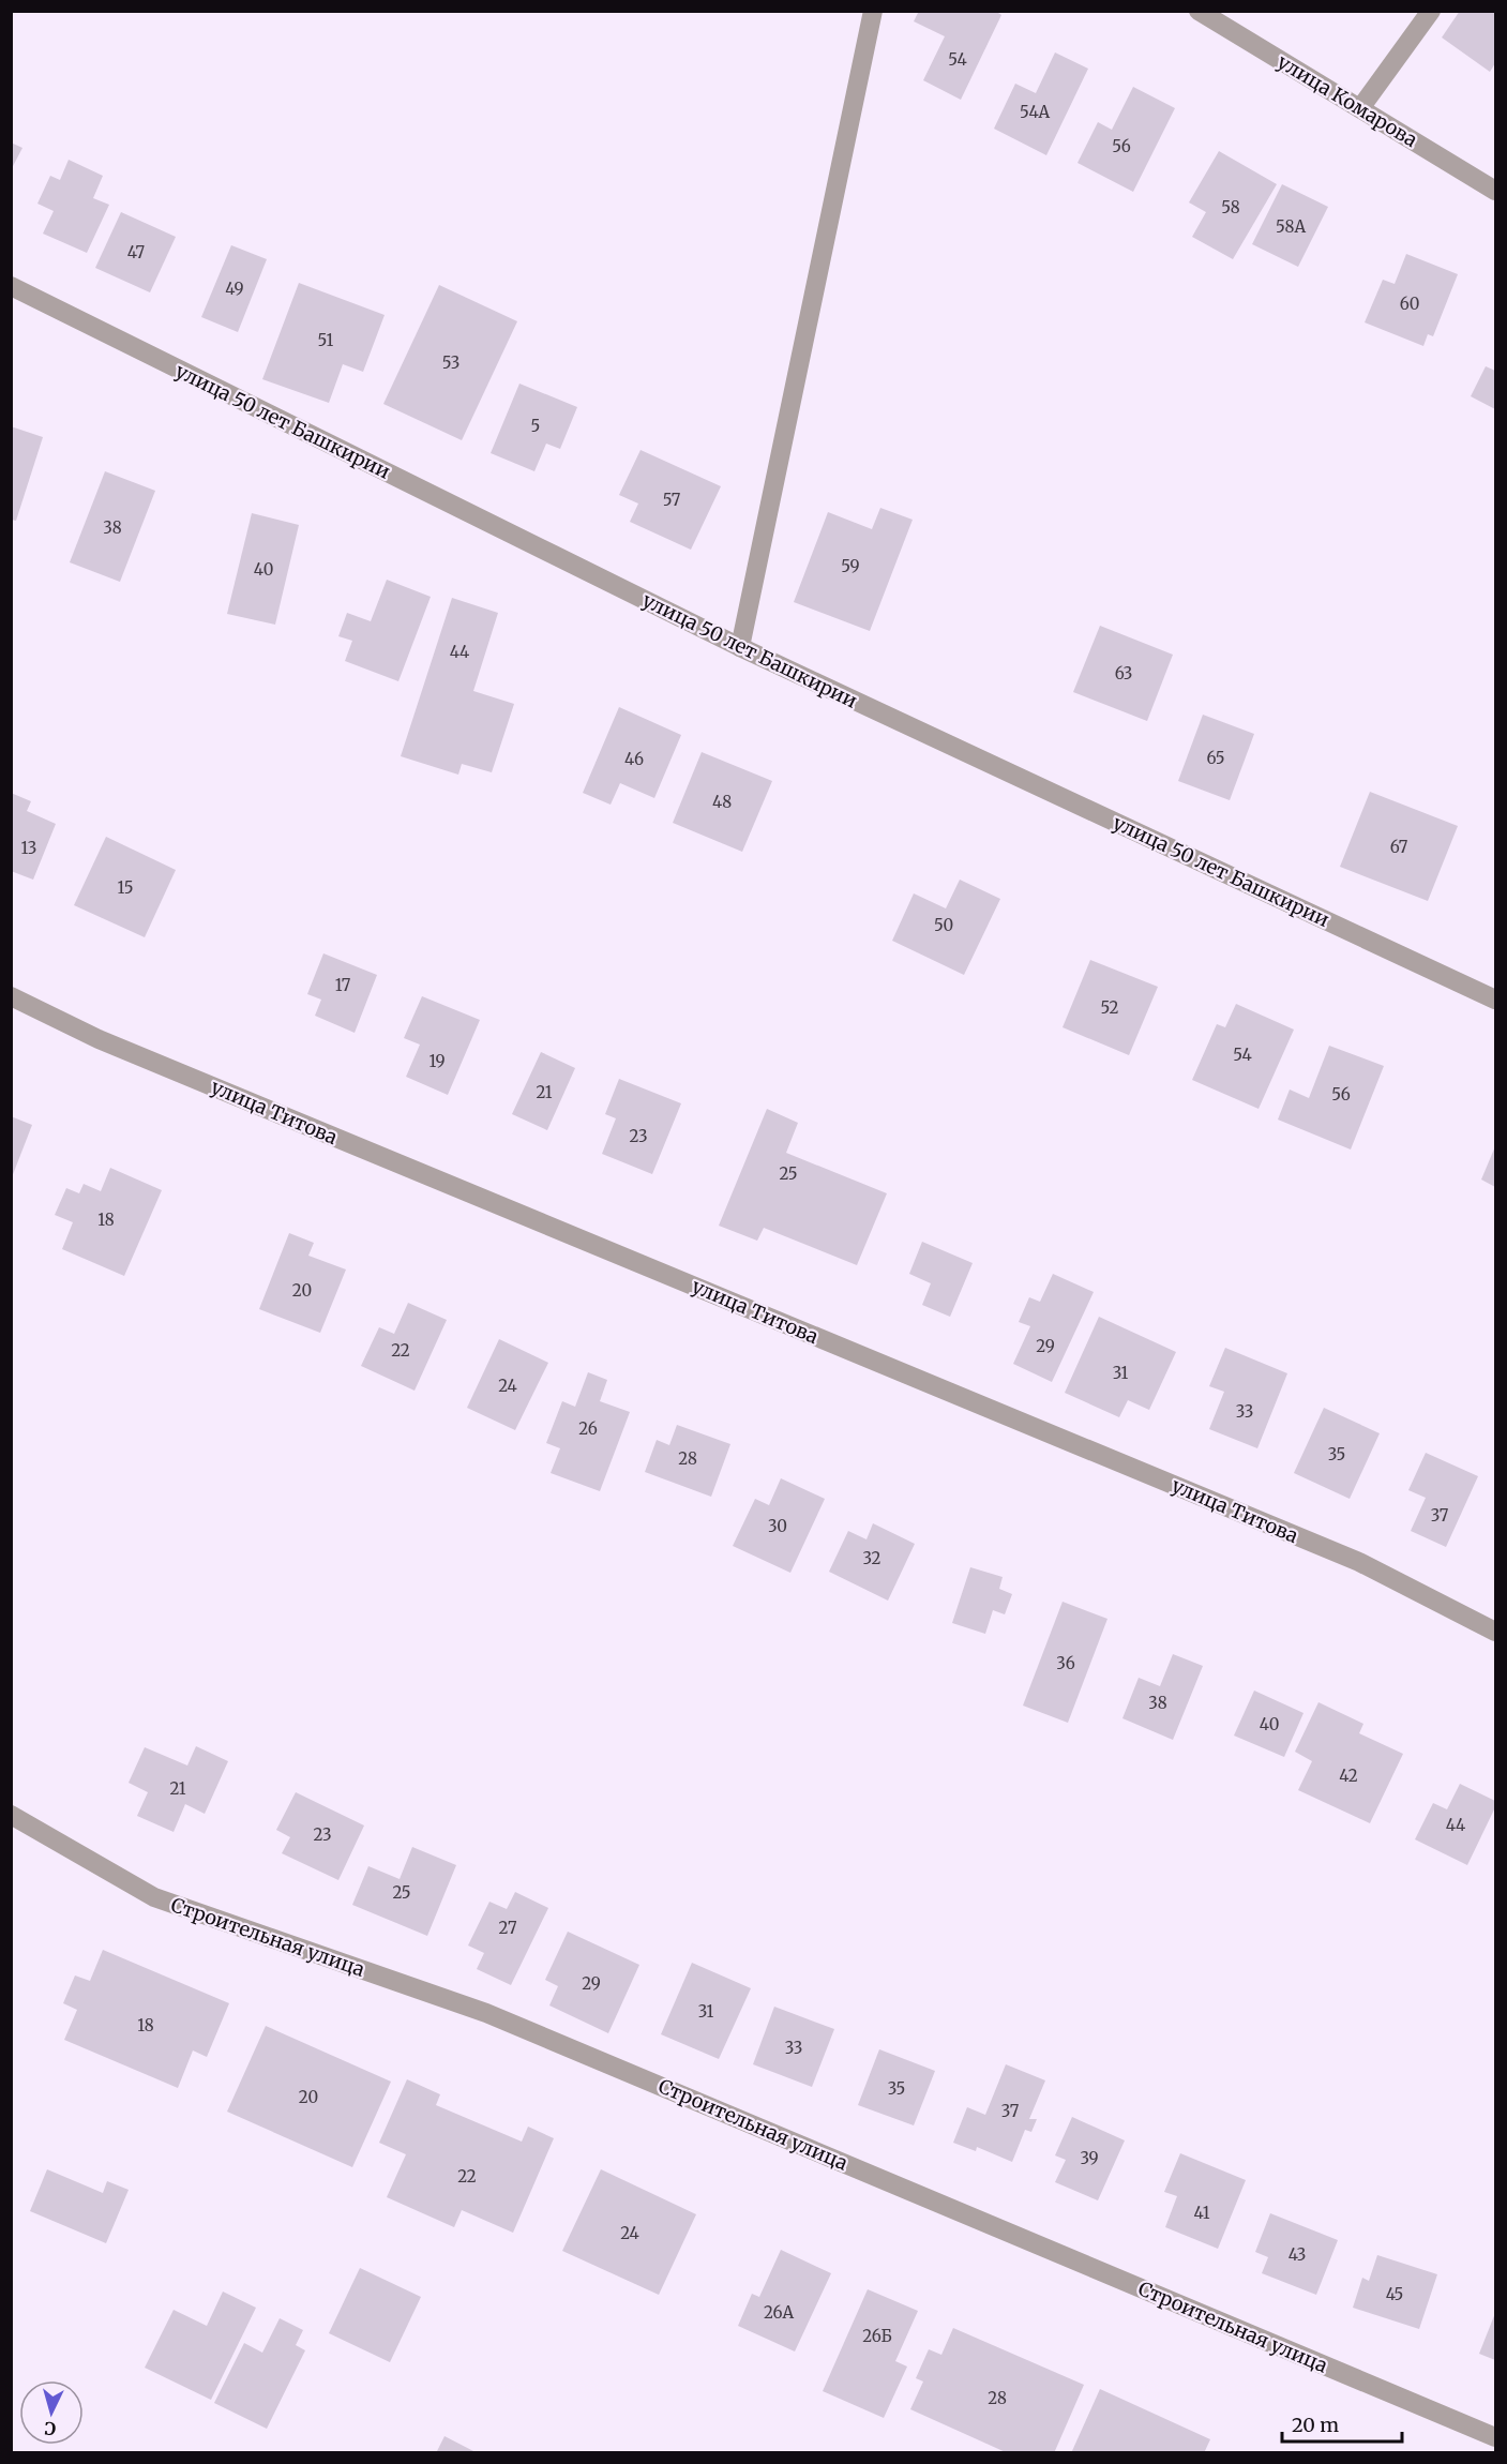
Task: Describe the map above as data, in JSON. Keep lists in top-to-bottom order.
{
  "streets": {
    "street": [
      "улица Комарова",
      "улица 50 лет Башкирии",
      "улица Титова",
      "Строительная улица"
    ]
  },
  "house_numbers": [
    "54",
    "54А",
    "56",
    "58",
    "58А",
    "47",
    "49",
    "60",
    "51",
    "53",
    "5",
    "57",
    "38",
    "59",
    "40",
    "44",
    "63",
    "65",
    "46",
    "48",
    "67",
    "13",
    "15",
    "50",
    "17",
    "52",
    "54",
    "19",
    "21",
    "56",
    "23",
    "25",
    "18",
    "20",
    "29",
    "22",
    "31",
    "24",
    "33",
    "26",
    "35",
    "28",
    "37",
    "30",
    "32",
    "36",
    "38",
    "40",
    "42",
    "21",
    "44",
    "23",
    "25",
    "27",
    "29",
    "31",
    "18",
    "33",
    "35",
    "20",
    "37",
    "39",
    "22",
    "41",
    "24",
    "43",
    "45",
    "26А",
    "26Б",
    "28"
  ],
  "scale_bar": "20 m",
  "north": "bottom"
}
